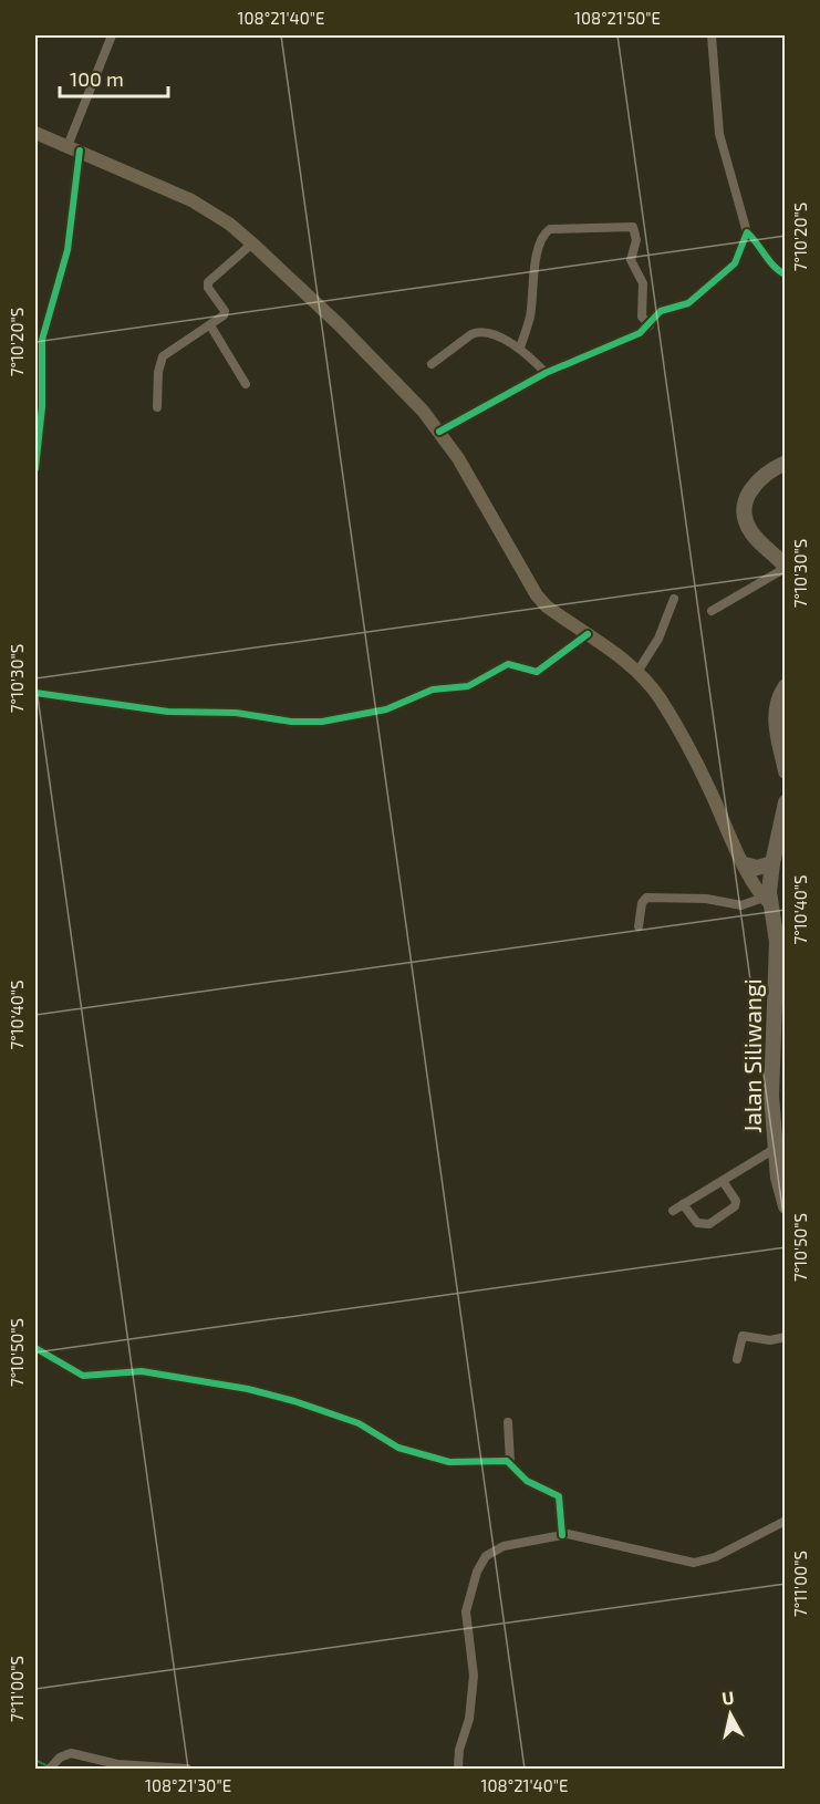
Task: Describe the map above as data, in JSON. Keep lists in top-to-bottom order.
{
  "streets": {
    "highway": ["Jalan Siliwangi"]
  },
  "scale_bar": "100 m",
  "north": "top",
  "coordinates": [
    "108°21'40\"E",
    "108°21'50\"E",
    "7°10'20\"S",
    "7°10'30\"S",
    "7°10'40\"S",
    "7°10'50\"S",
    "7°11'00\"S",
    "108°21'30\"E"
  ]
}
